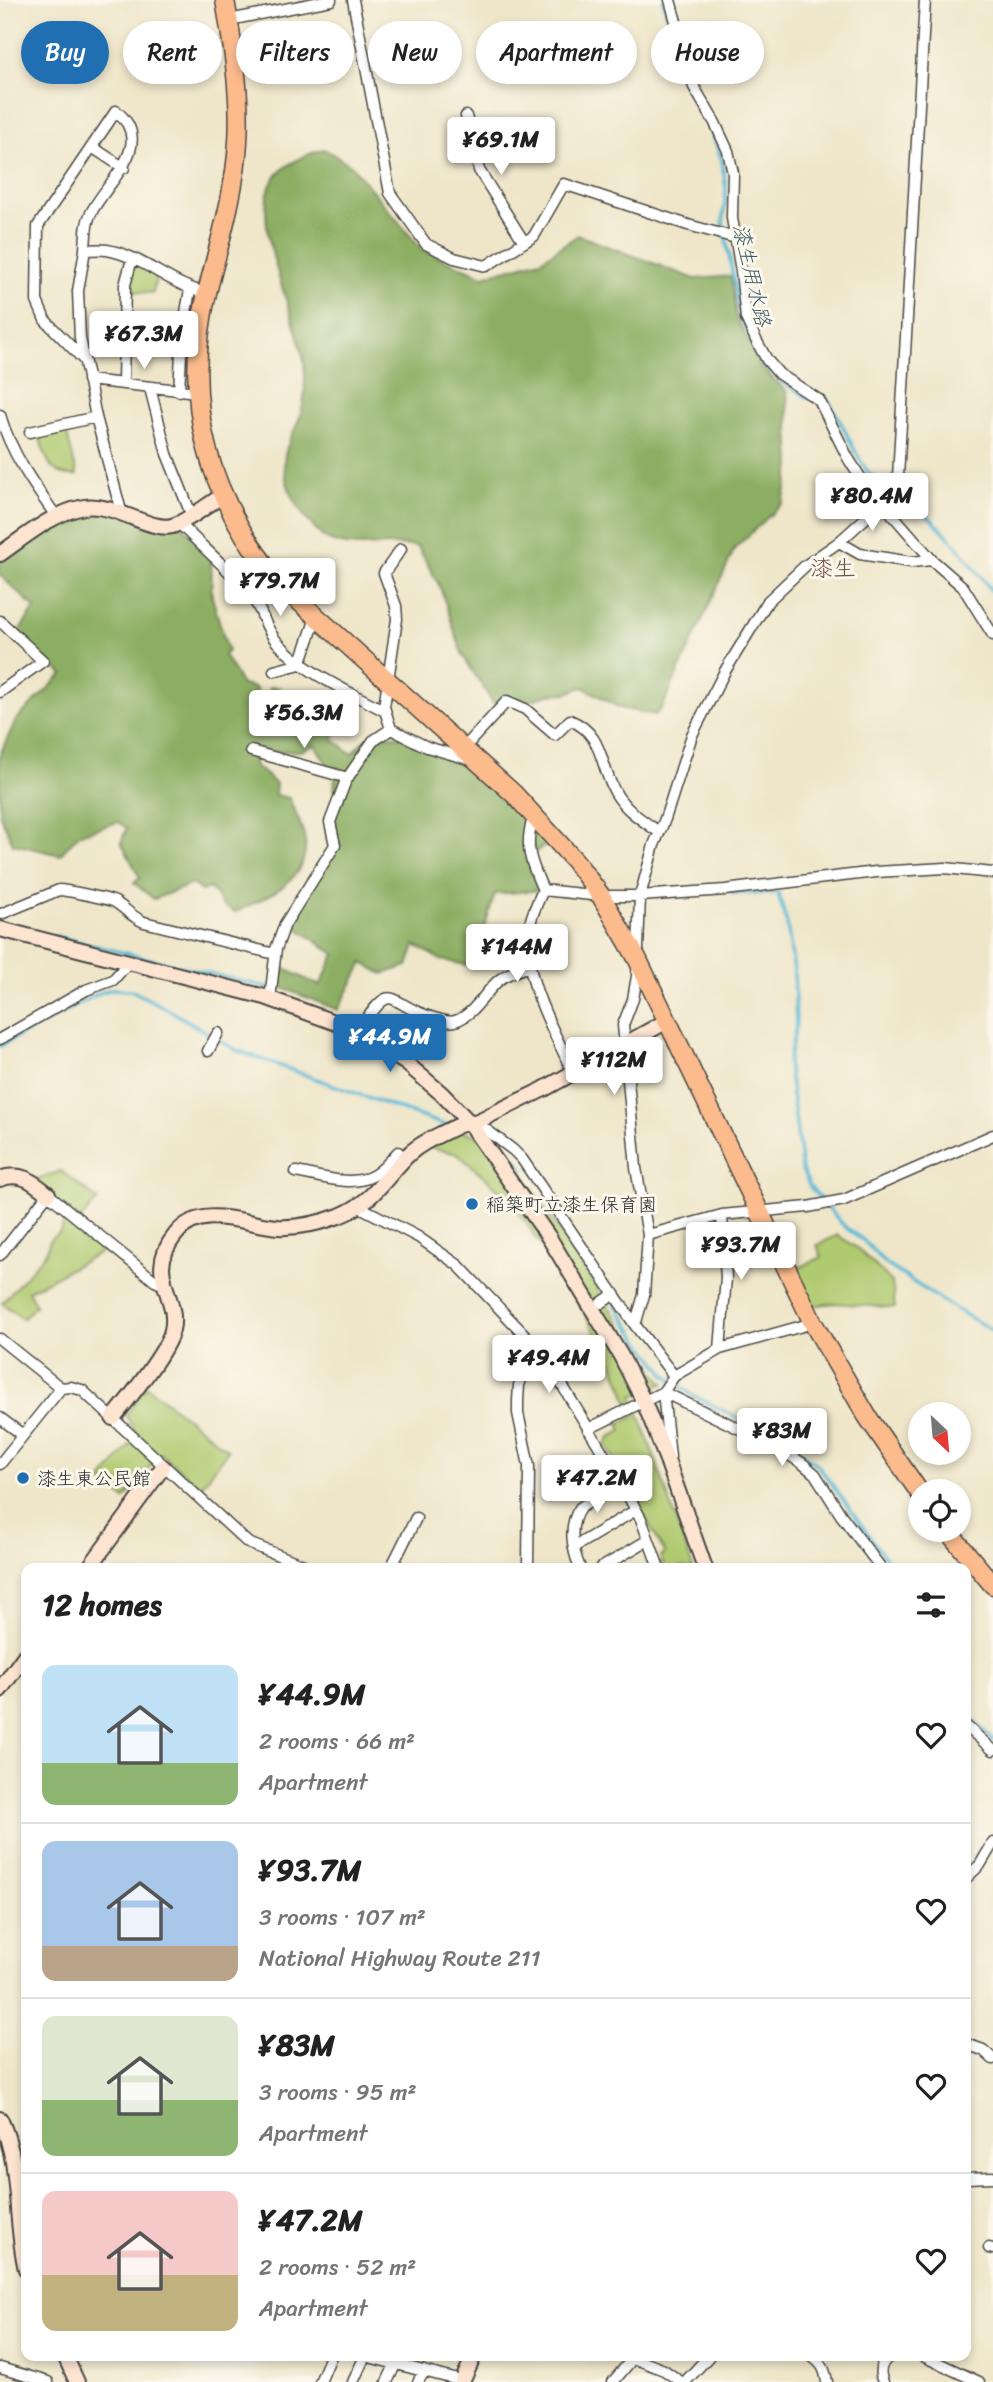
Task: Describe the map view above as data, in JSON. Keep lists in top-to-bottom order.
{
  "districts": ["漆生"],
  "water": ["漆生用水路"],
  "places": ["稲築町立漆生保育園", "漆生東公民館"],
  "north": "bottom right",
  "page": {
    "chip": [
      "Buy",
      "Rent",
      "Filters",
      "New",
      "Apartment",
      "House"
    ],
    "price": [
      "¥69.1M",
      "¥67.3M",
      "¥80.4M",
      "¥79.7M",
      "¥56.3M",
      "¥144M",
      "¥44.9M",
      "¥112M",
      "¥93.7M",
      "¥49.4M",
      "¥83M",
      "¥47.2M"
    ],
    "heading": "12 homes",
    "list": [
      {
        "name": "¥44.9M",
        "note": "2 rooms · 66 m² · Apartment"
      },
      {
        "name": "¥93.7M",
        "note": "3 rooms · 107 m² · National Highway Route 211"
      },
      {
        "name": "¥83M",
        "note": "3 rooms · 95 m² · Apartment"
      },
      {
        "name": "¥47.2M",
        "note": "2 rooms · 52 m² · Apartment"
      }
    ]
  }
}
